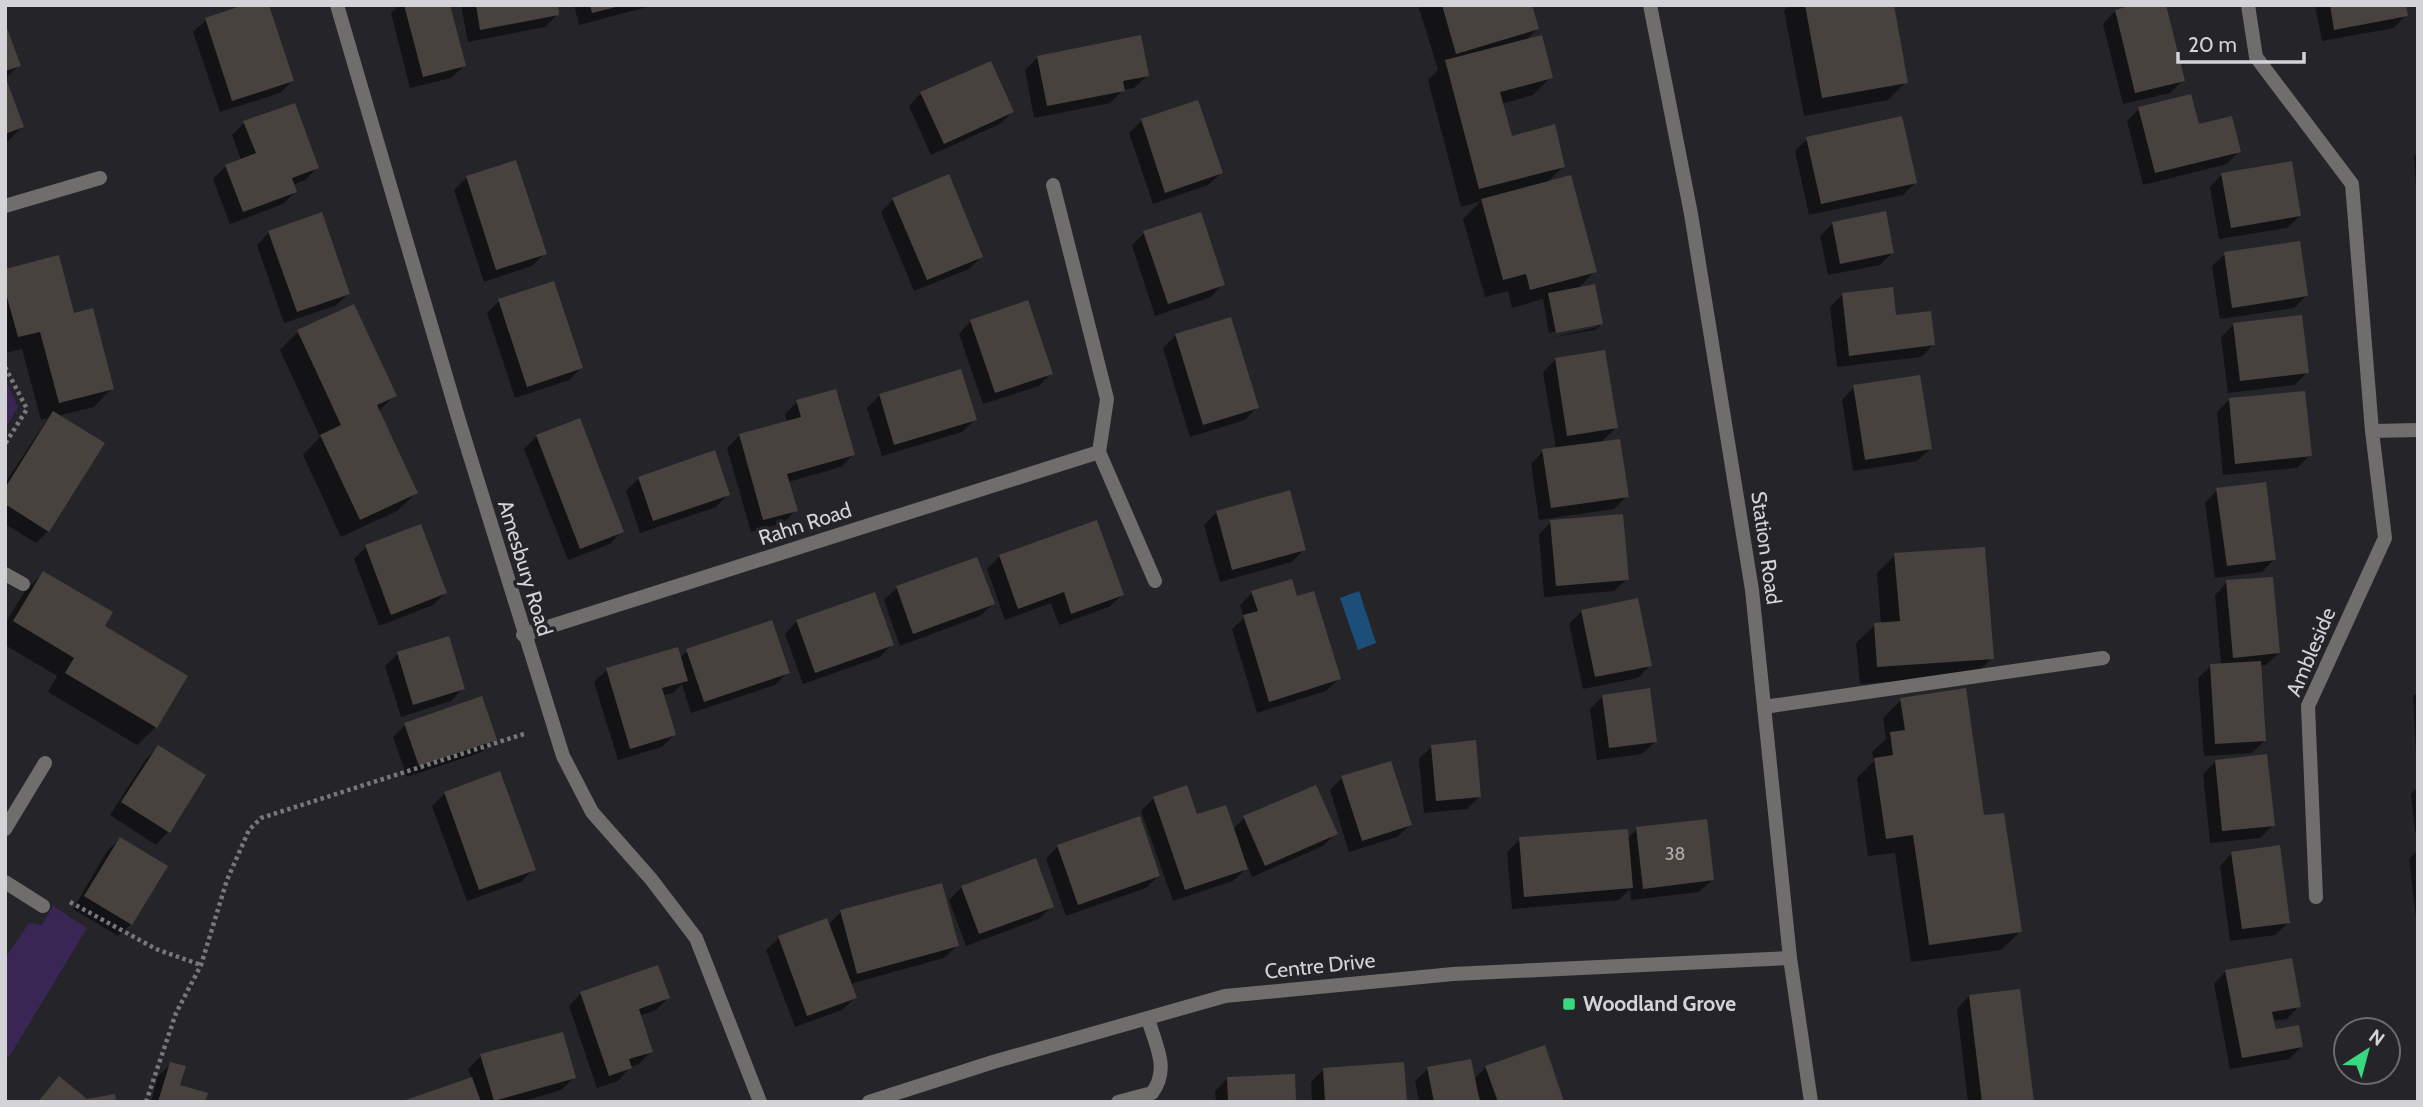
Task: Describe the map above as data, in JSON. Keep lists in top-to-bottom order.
{
  "streets": {
    "street": [
      "Rahn Road",
      "Station Road",
      "Amesbury Road",
      "Ambleside",
      "Centre Drive"
    ]
  },
  "crossings": [
    ["Rahn Road", "Amesbury Road"],
    ["Station Road", "Centre Drive"]
  ],
  "places": {
    "transit": ["Woodland Grove"]
  },
  "house_numbers": ["38"],
  "scale_bar": "20 m",
  "north": "top right"
}
